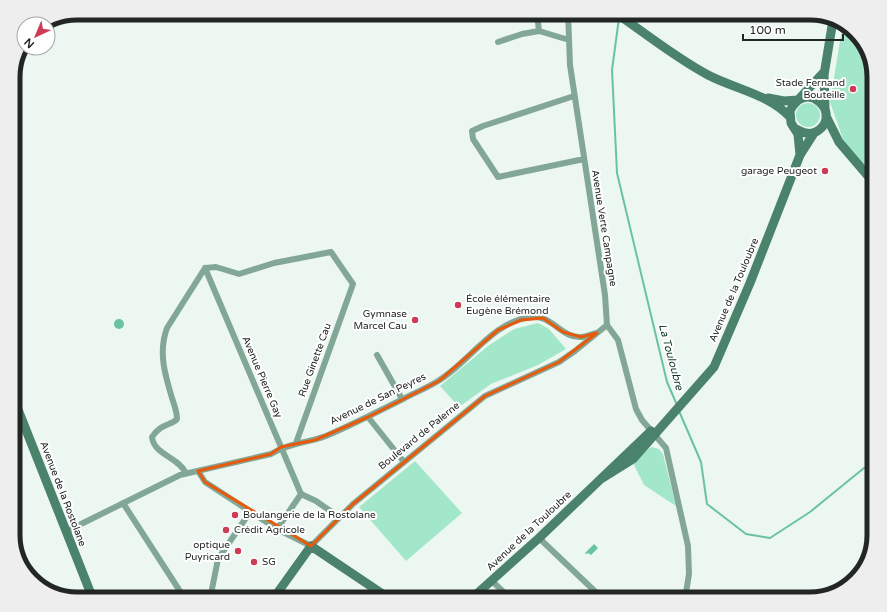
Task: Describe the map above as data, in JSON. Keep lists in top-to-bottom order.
{
  "streets": {
    "street": [
      "Avenue Verte Campagne",
      "Avenue de la Touloubre",
      "Rue Ginette Cau",
      "Avenue Pierre Gay",
      "Avenue de San Peyres",
      "Boulevard de Palerne",
      "Avenue de la Rostolane"
    ]
  },
  "crossings": [
    ["Avenue Verte Campagne", "Boulevard de Palerne"],
    ["Rue Ginette Cau", "Avenue Pierre Gay"],
    ["Rue Ginette Cau", "Avenue de San Peyres"],
    ["Avenue Pierre Gay", "Avenue de San Peyres"],
    ["Avenue de San Peyres", "Boulevard de Palerne"],
    ["Avenue de San Peyres", "Avenue de la Rostolane"]
  ],
  "water": ["La Touloubre"],
  "places": [
    "Stade Fernand Bouteille",
    "garage Peugeot",
    "École élémentaire Eugène Brémond",
    "Gymnase Marcel Cau",
    "Boulangerie de la Rostolane",
    "Crédit Agricole",
    "optique Puyricard",
    "SG"
  ],
  "scale_bar": "100 m",
  "north": "bottom left"
}
